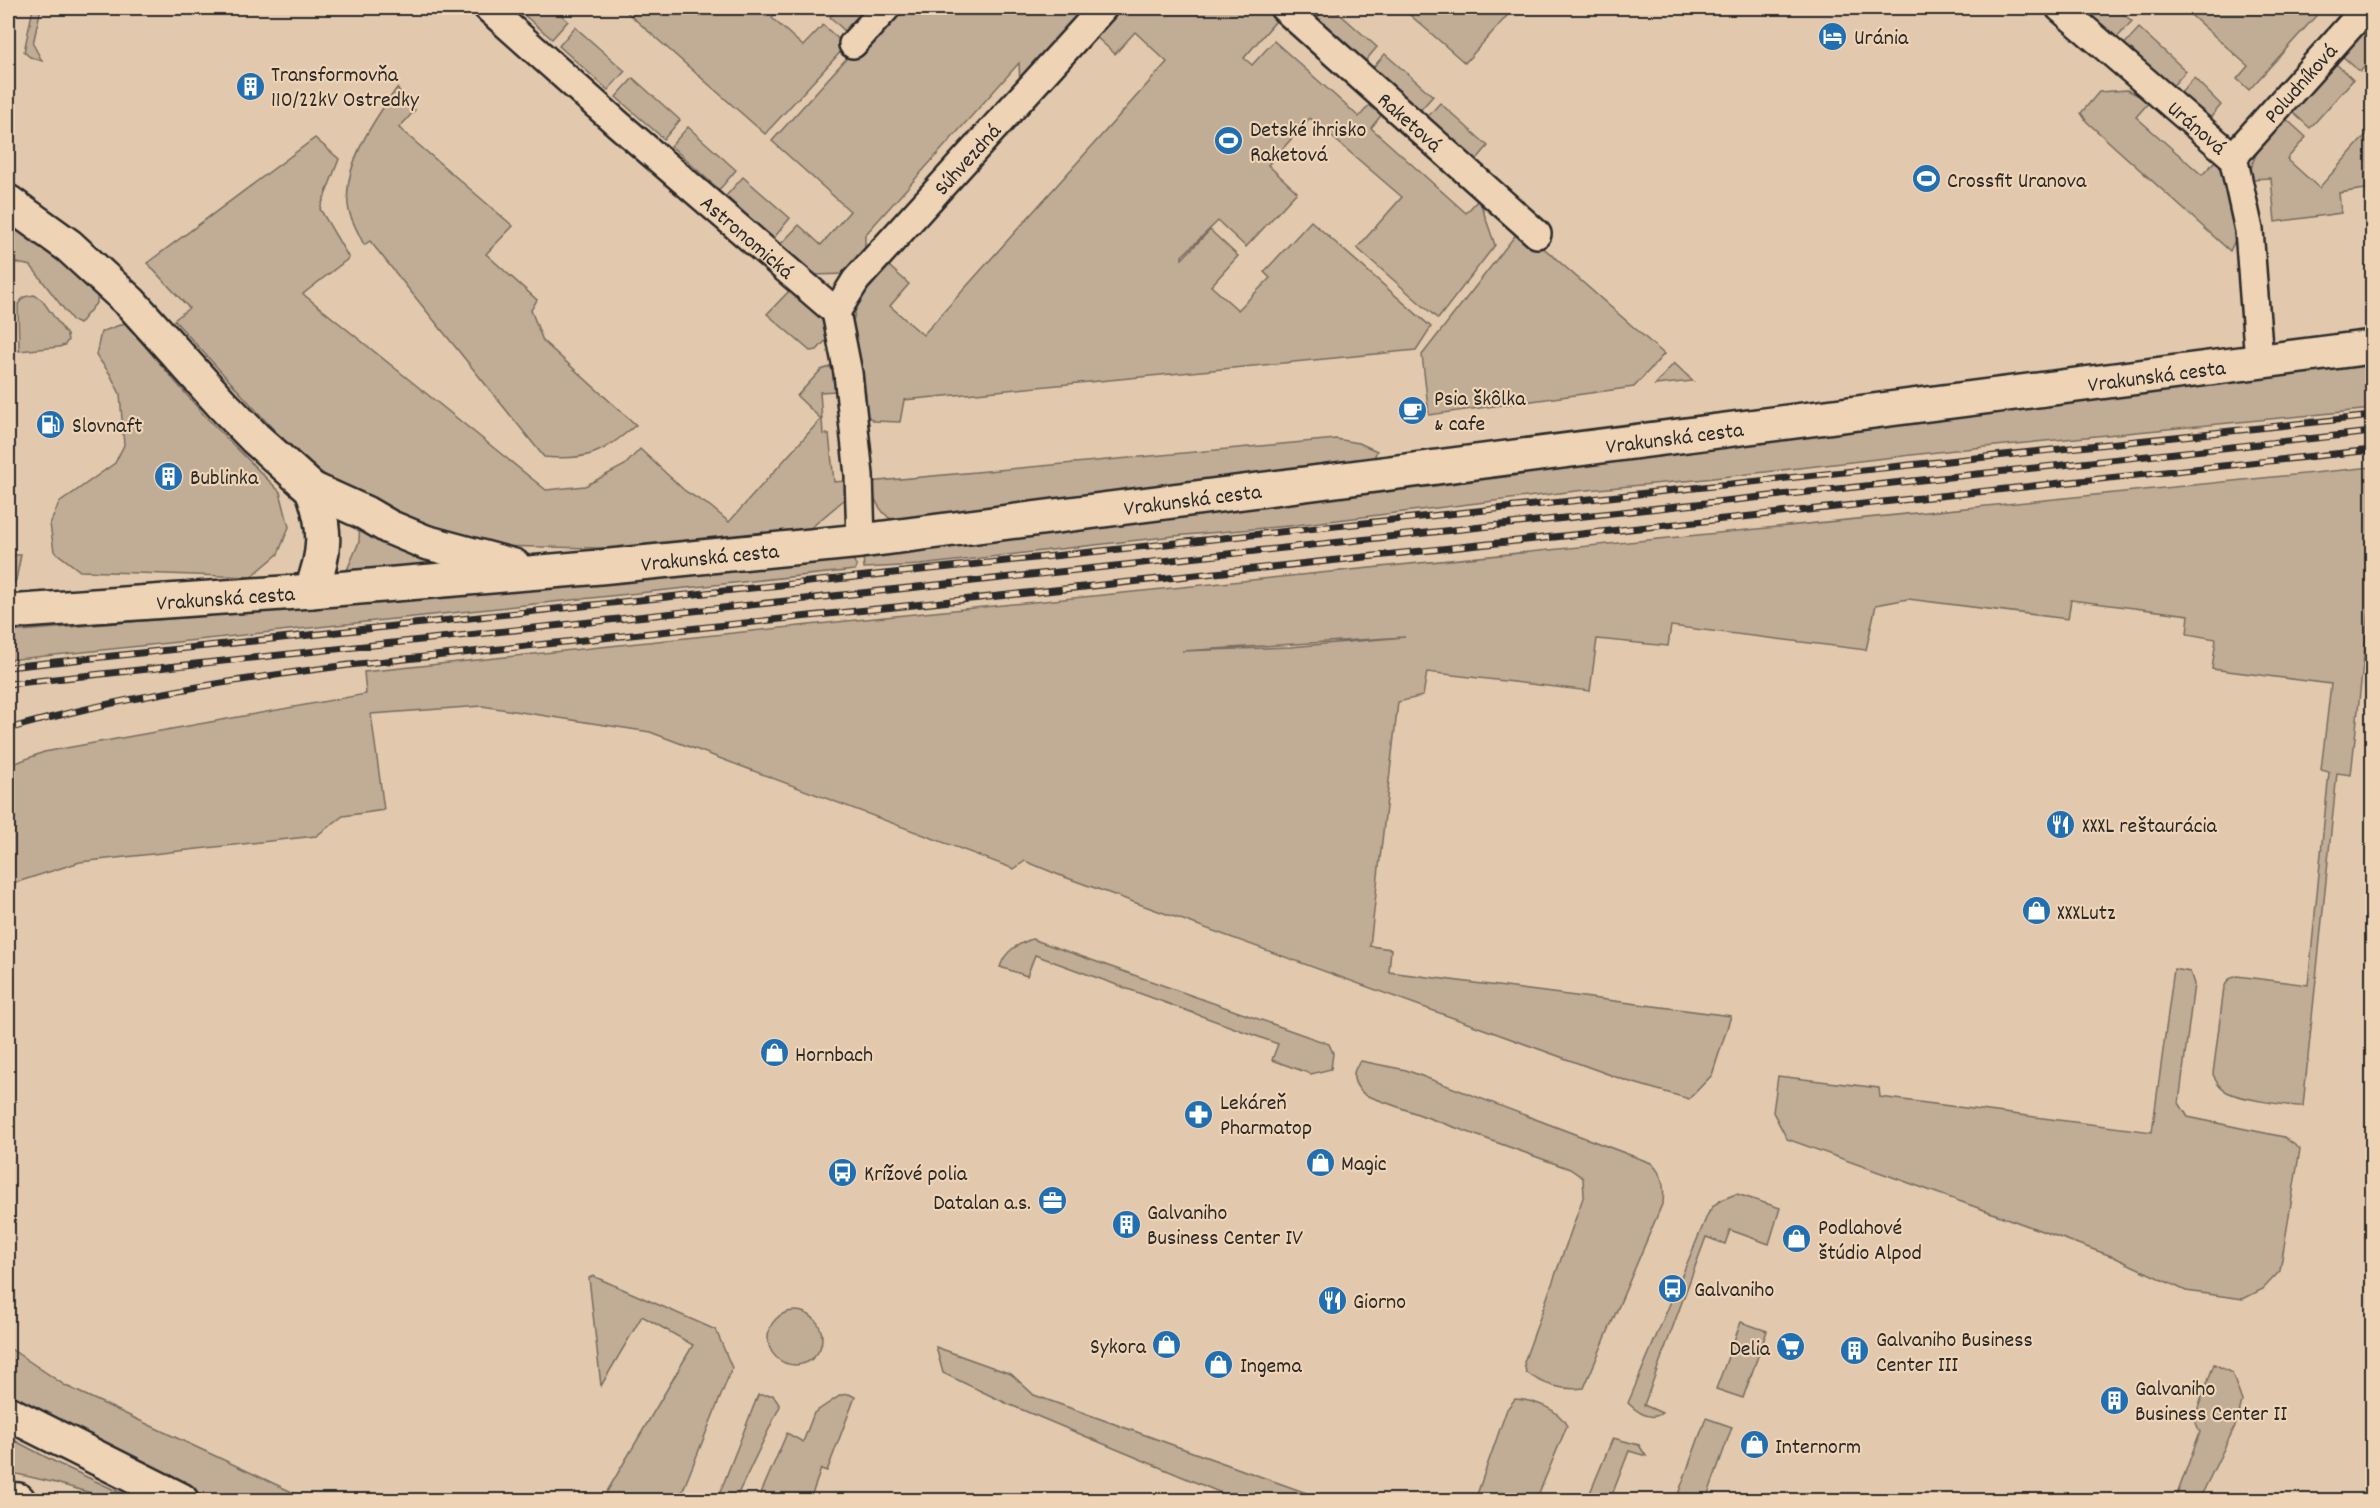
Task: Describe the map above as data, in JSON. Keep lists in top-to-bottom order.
{
  "streets": {
    "main road": ["Vrakunská cesta"],
    "street": [
      "Poludníková",
      "Raketová",
      "Uránová",
      "Súhvezdná",
      "Astronomická"
    ]
  },
  "crossings": [
    ["Poludníková", "Uránová"],
    ["Uránová", "Vrakunská cesta"],
    ["Súhvezdná", "Astronomická"]
  ],
  "places": {
    "hotel": ["Uránia"],
    "building": [
      "Transformovňa 110/22kV Ostredky",
      "Bublinka",
      "Galvaniho Business Center IV",
      "Galvaniho Business Center III",
      "Galvaniho Business Center II"
    ],
    "sports": ["Detské ihrisko Raketová", "Crossfit Uranova"],
    "cafe": ["Psia škôlka & cafe"],
    "fuel station": ["Slovnaft"],
    "restaurant": ["XXXL reštaurácia", "Giorno"],
    "shop": [
      "XXXLutz",
      "Hornbach",
      "Magic",
      "Podlahové štúdio Alpod",
      "Sykora",
      "Ingema",
      "Internorm"
    ],
    "pharmacy": ["Lekáreň Pharmatop"],
    "bus stop": ["Krížové polia", "Galvaniho"],
    "office": ["Datalan a.s."],
    "supermarket": ["Delia"]
  }
}
